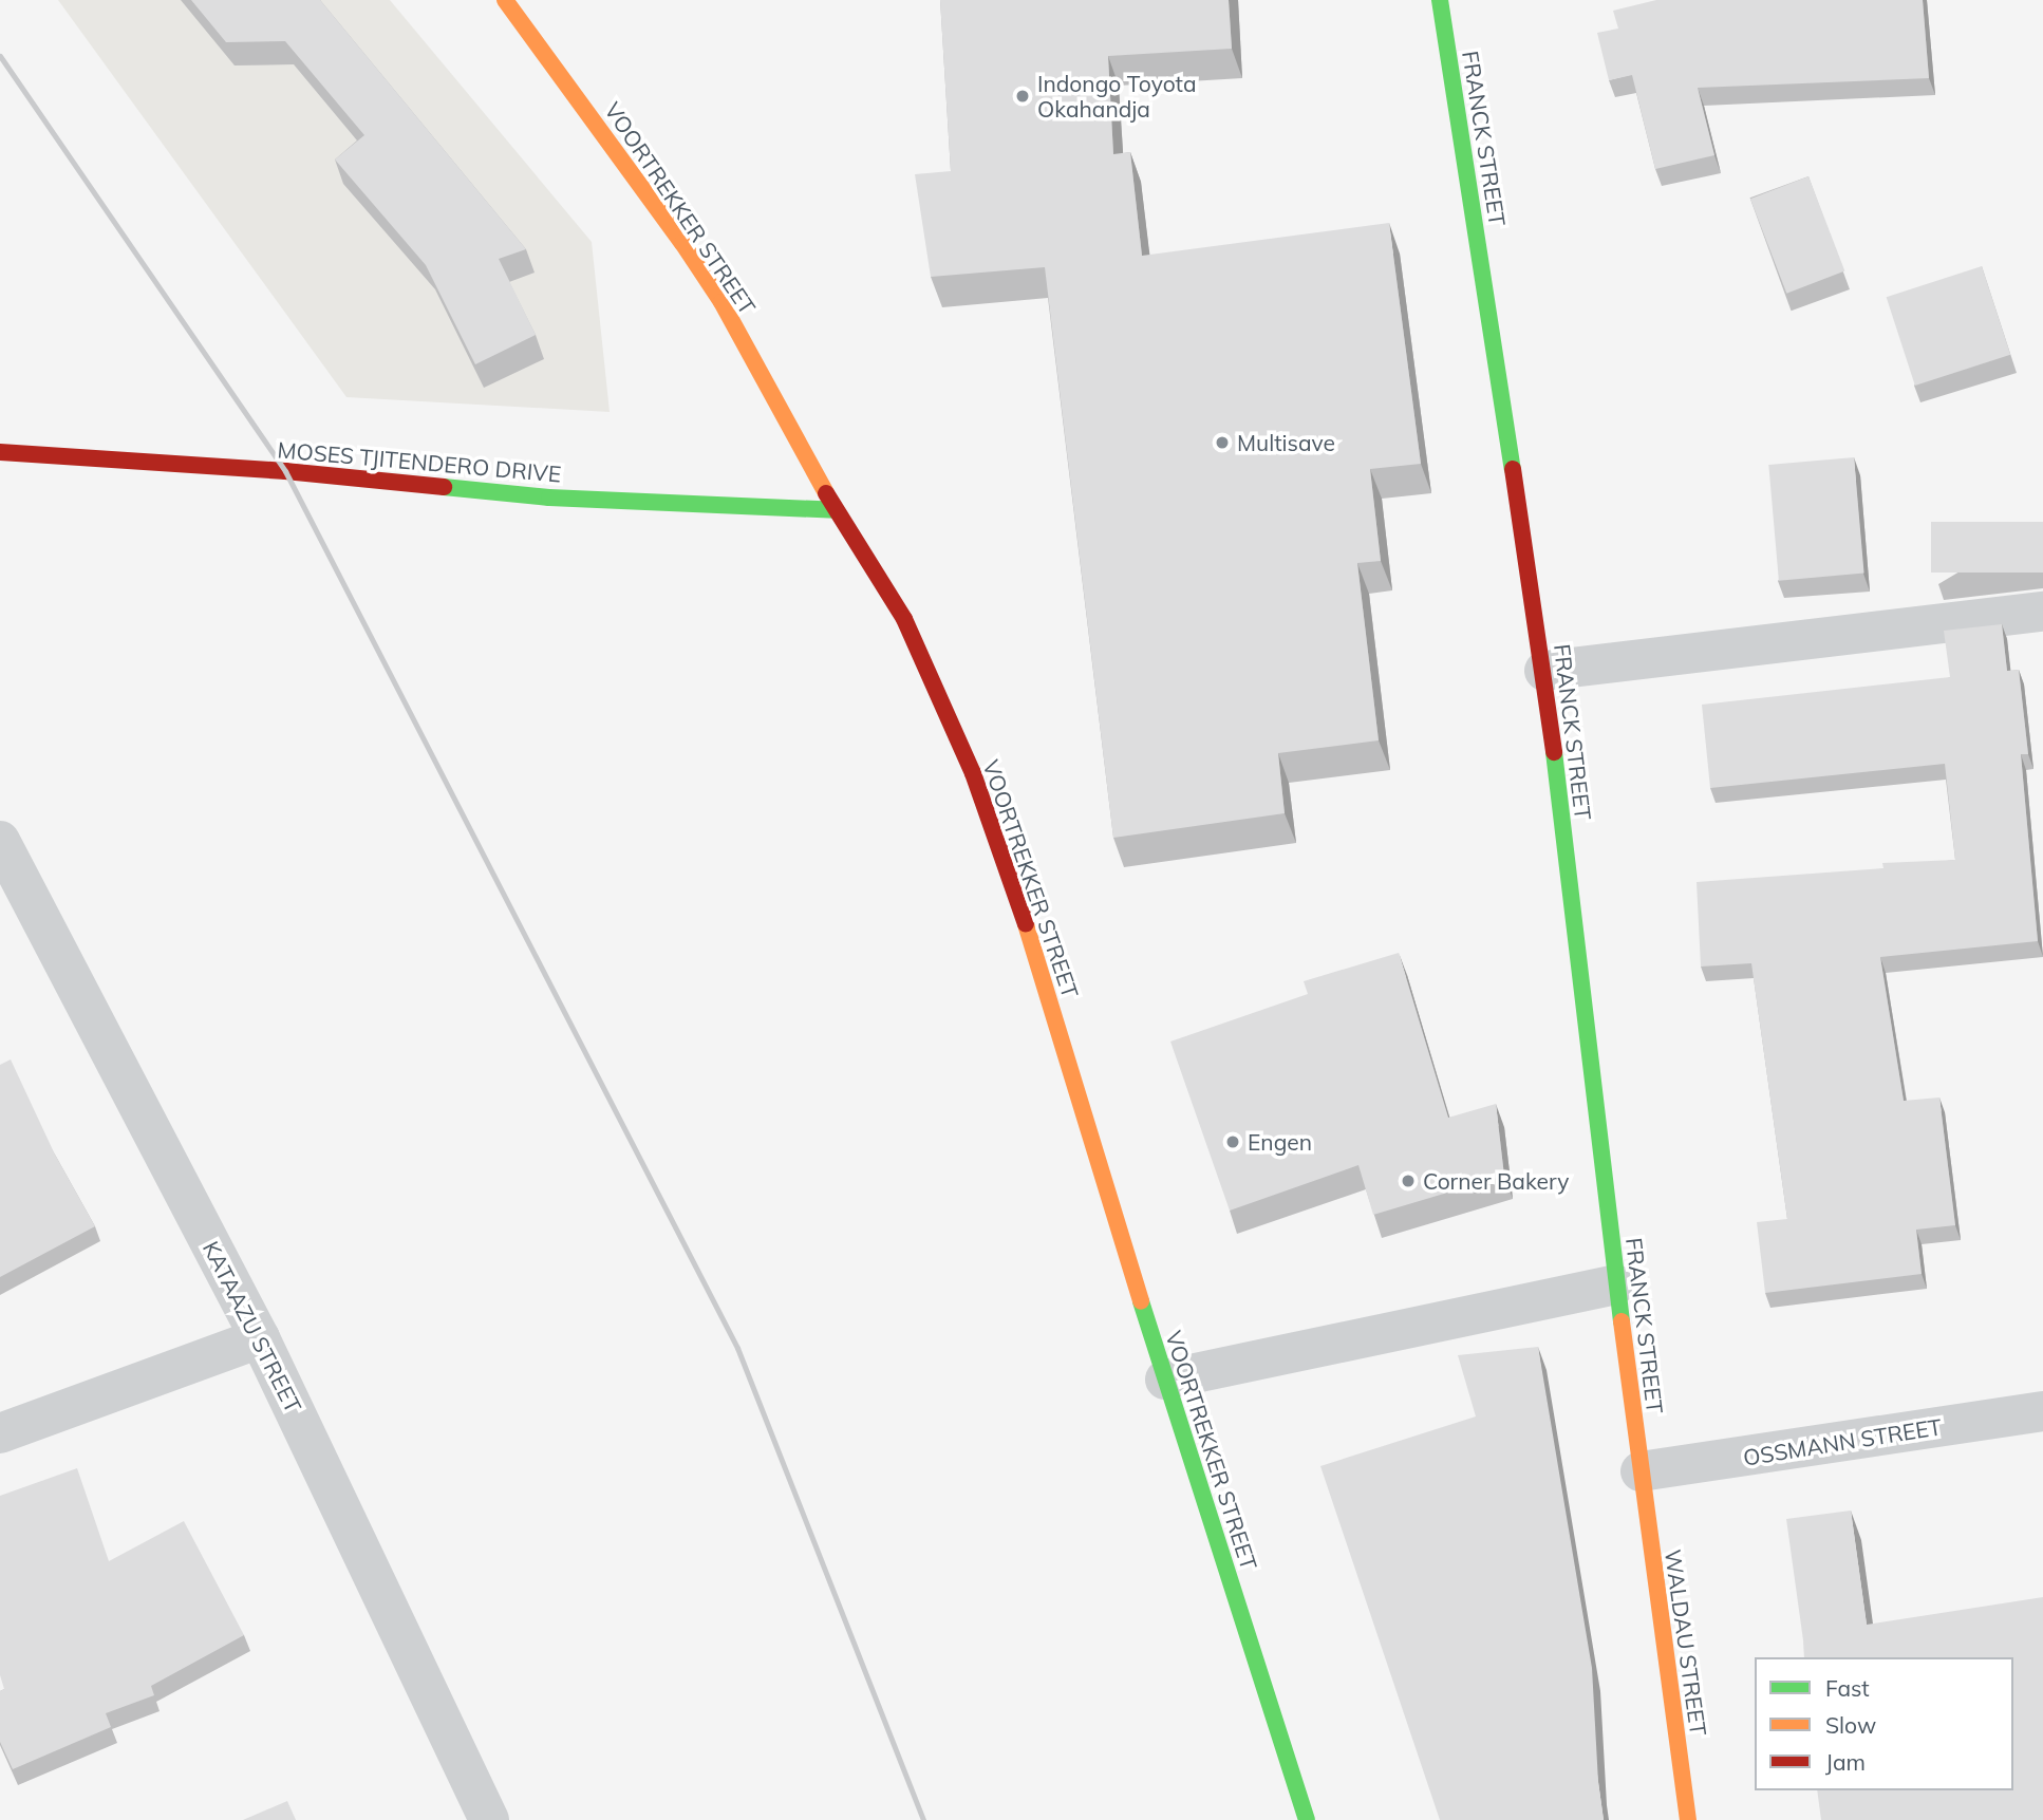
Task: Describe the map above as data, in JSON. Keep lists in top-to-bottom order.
{
  "streets": {
    "main road": [
      "FRANCK STREET",
      "VOORTREKKER STREET",
      "MOSES TJITENDERO DRIVE",
      "WALDAU STREET"
    ],
    "street": ["KATAAZU STREET", "OSSMANN STREET"]
  },
  "crossings": [
    ["FRANCK STREET", "OSSMANN STREET"],
    ["FRANCK STREET", "WALDAU STREET"],
    ["VOORTREKKER STREET", "MOSES TJITENDERO DRIVE"],
    ["OSSMANN STREET", "WALDAU STREET"]
  ],
  "places": [
    "Indongo Toyota Okahandja",
    "Multisave",
    "Engen",
    "Corner Bakery"
  ],
  "legend": ["Fast", "Slow", "Jam"]
}
